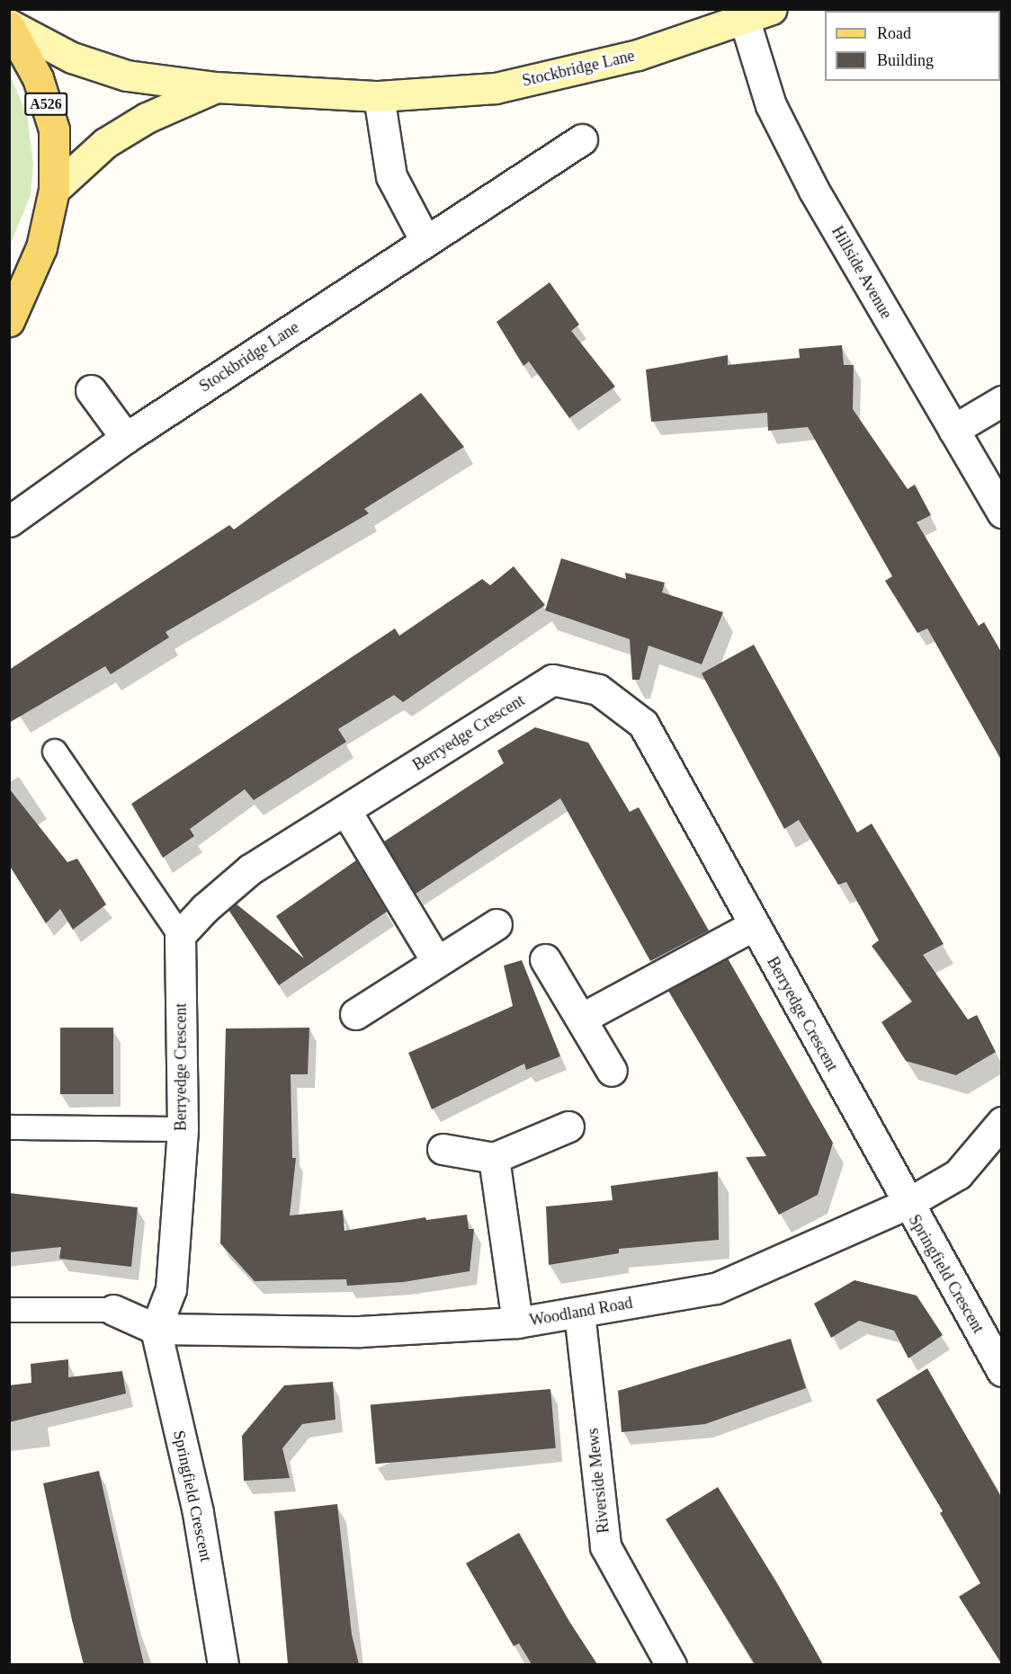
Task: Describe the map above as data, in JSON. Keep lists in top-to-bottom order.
{
  "streets": {
    "main road": ["Stockbridge Lane", "A526"],
    "street": [
      "Hillside Avenue",
      "Berryedge Crescent",
      "Springfield Crescent",
      "Woodland Road",
      "Riverside Mews"
    ]
  },
  "crossings": [
    ["Stockbridge Lane", "A526"],
    ["Stockbridge Lane", "Hillside Avenue"],
    ["Berryedge Crescent", "Springfield Crescent"],
    ["Berryedge Crescent", "Woodland Road"],
    ["Springfield Crescent", "Woodland Road"],
    ["Woodland Road", "Riverside Mews"]
  ],
  "legend": ["Road", "Building"]
}
